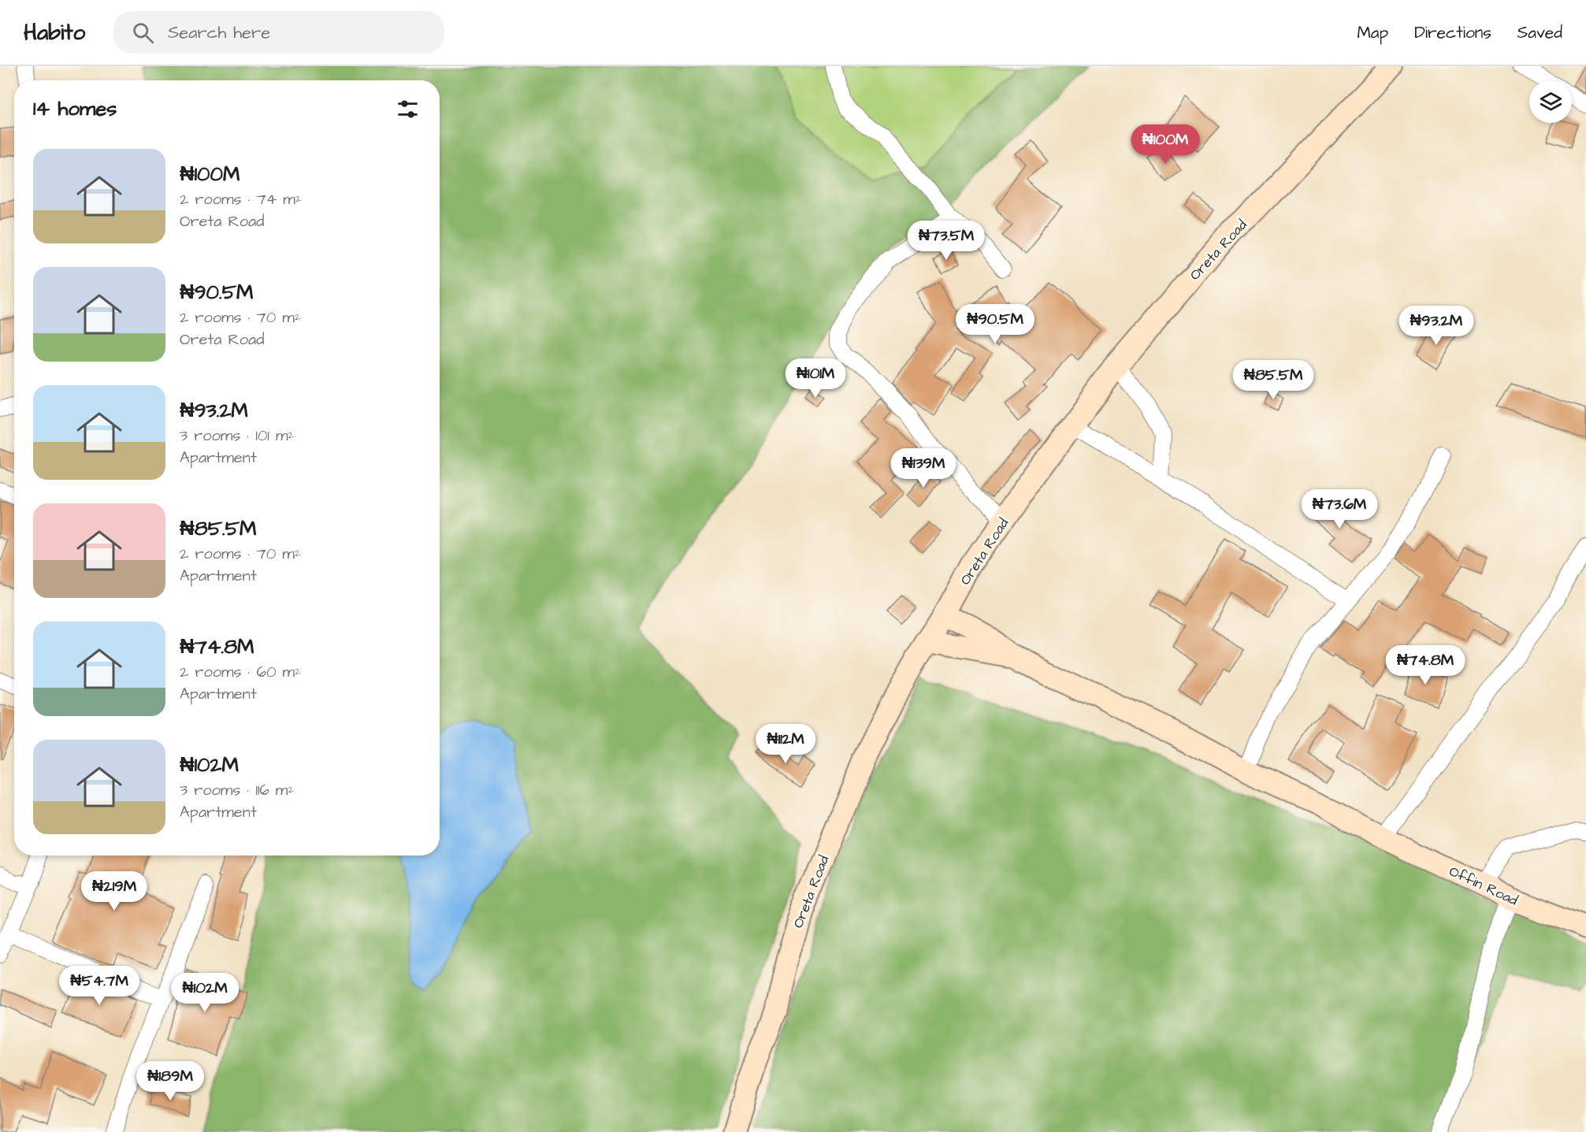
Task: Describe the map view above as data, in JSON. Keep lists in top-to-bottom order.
{
  "streets": {
    "street": ["Oreta Road", "Offin Road"]
  },
  "page": {
    "header": "Habito",
    "search": "Search here",
    "nav": ["Map", "Directions", "Saved"],
    "heading": "14 homes",
    "price": [
      "₦100M",
      "₦73.5M",
      "₦90.5M",
      "₦93.2M",
      "₦101M",
      "₦85.5M",
      "₦139M",
      "₦73.6M",
      "₦74.8M",
      "₦112M",
      "₦219M",
      "₦54.7M",
      "₦102M",
      "₦189M"
    ],
    "list": [
      {
        "name": "₦100M",
        "note": "2 rooms · 74 m² · Oreta Road"
      },
      {
        "name": "₦90.5M",
        "note": "2 rooms · 70 m² · Oreta Road"
      },
      {
        "name": "₦93.2M",
        "note": "3 rooms · 101 m² · Apartment"
      },
      {
        "name": "₦85.5M",
        "note": "2 rooms · 70 m² · Apartment"
      },
      {
        "name": "₦74.8M",
        "note": "2 rooms · 60 m² · Apartment"
      },
      {
        "name": "₦102M",
        "note": "3 rooms · 116 m² · Apartment"
      }
    ]
  }
}
